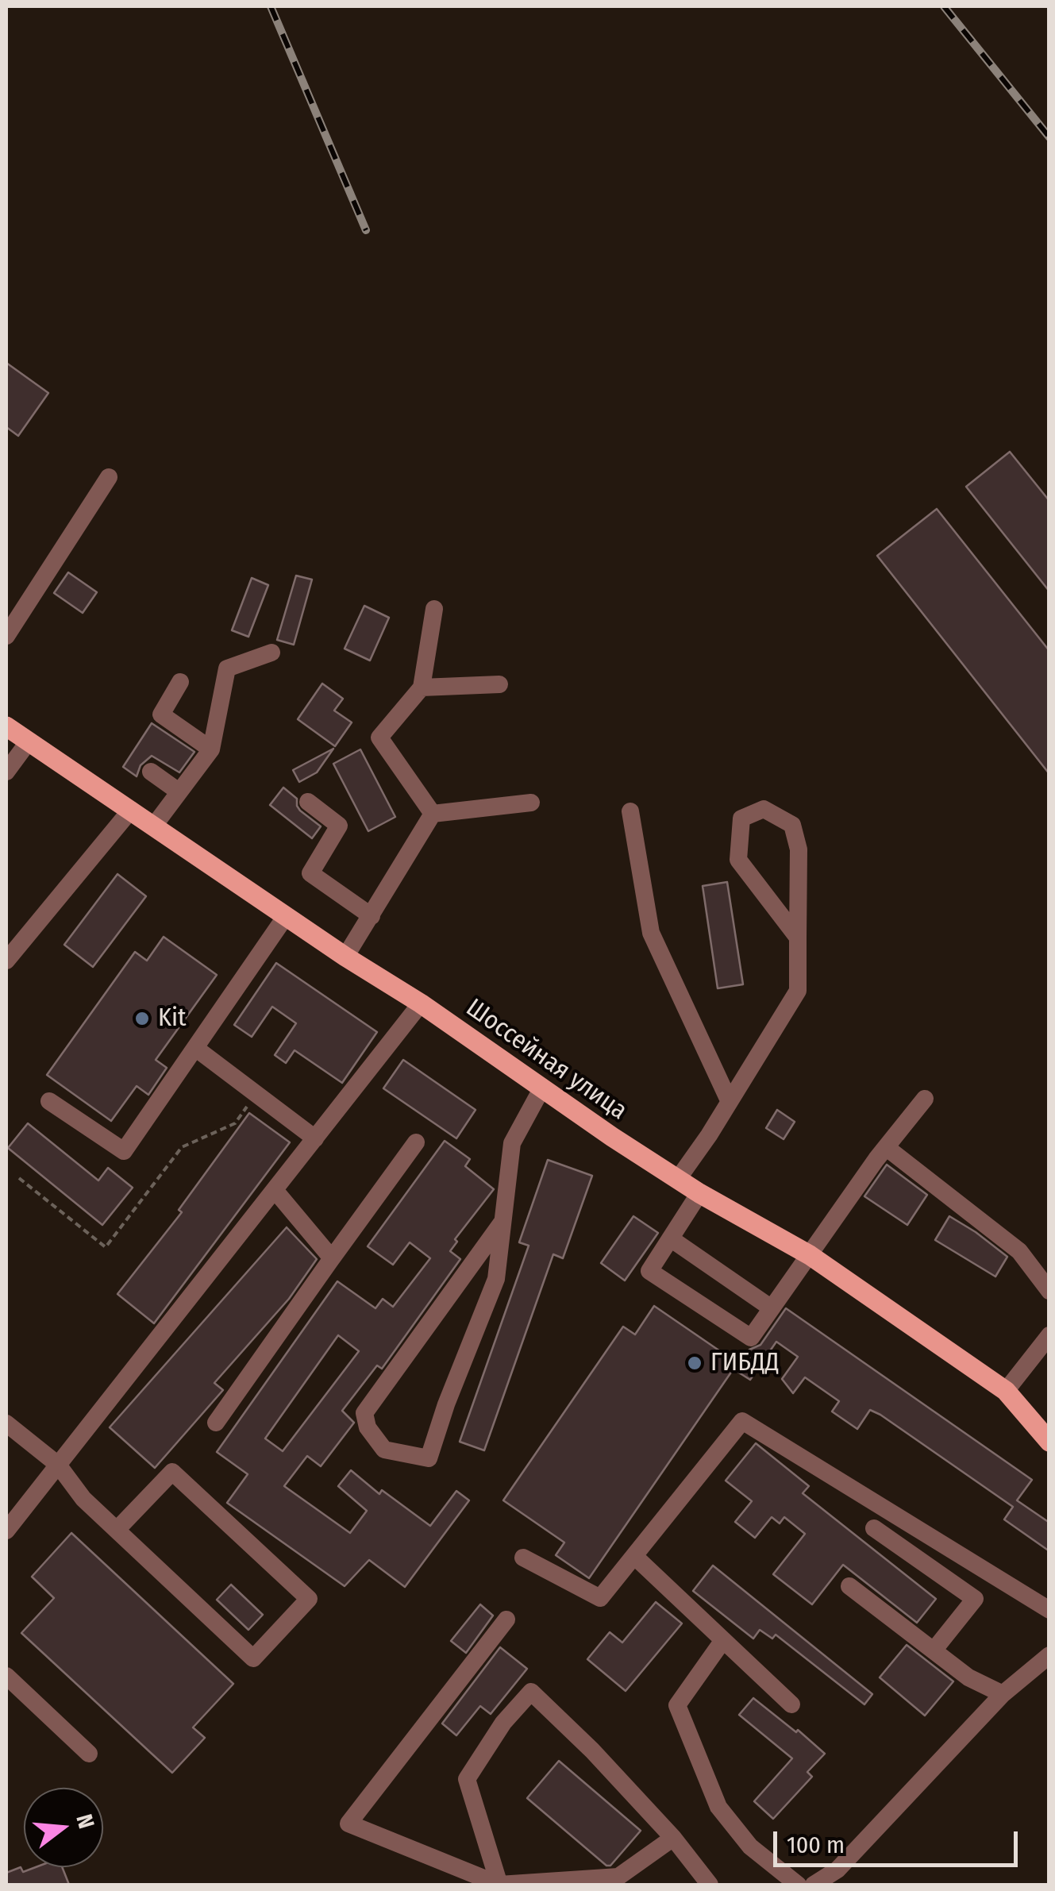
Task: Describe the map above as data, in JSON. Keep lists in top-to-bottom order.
{
  "streets": {
    "main road": ["Шоссейная улица"]
  },
  "places": ["Kit", "ГИБДД"],
  "scale_bar": "100 m",
  "north": "right"
}
